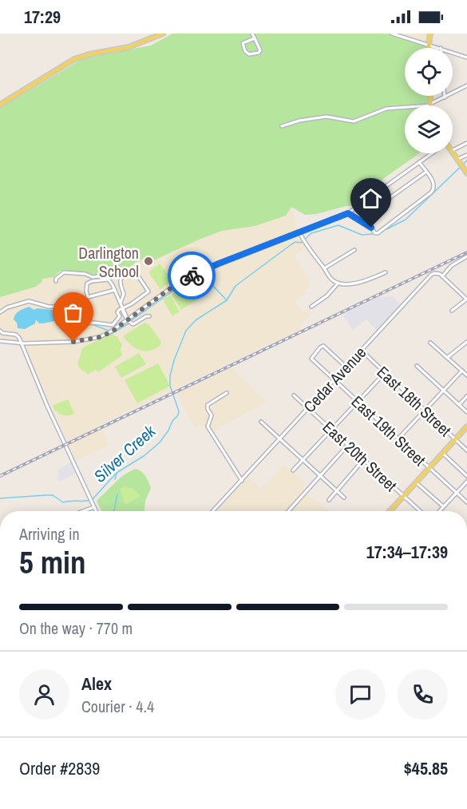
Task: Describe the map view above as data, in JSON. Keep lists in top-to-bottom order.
{
  "streets": {
    "street": [
      "Cedar Avenue",
      "East 18th Street",
      "East 19th Street",
      "East 20th Street"
    ]
  },
  "crossings": [
    ["Cedar Avenue", "East 18th Street"],
    ["Cedar Avenue", "East 19th Street"],
    ["Cedar Avenue", "East 20th Street"]
  ],
  "water": ["Silver Creek"],
  "places": ["Darlington School"],
  "page": {
    "status": "17:29",
    "heading": ["5 min", "Arriving in", "17:34–17:39"],
    "panel": [
      "Alex",
      "Courier · 4.4",
      "Order #2839",
      "$45.85"
    ],
    "bar": "On the way · 770 m"
  }
}
